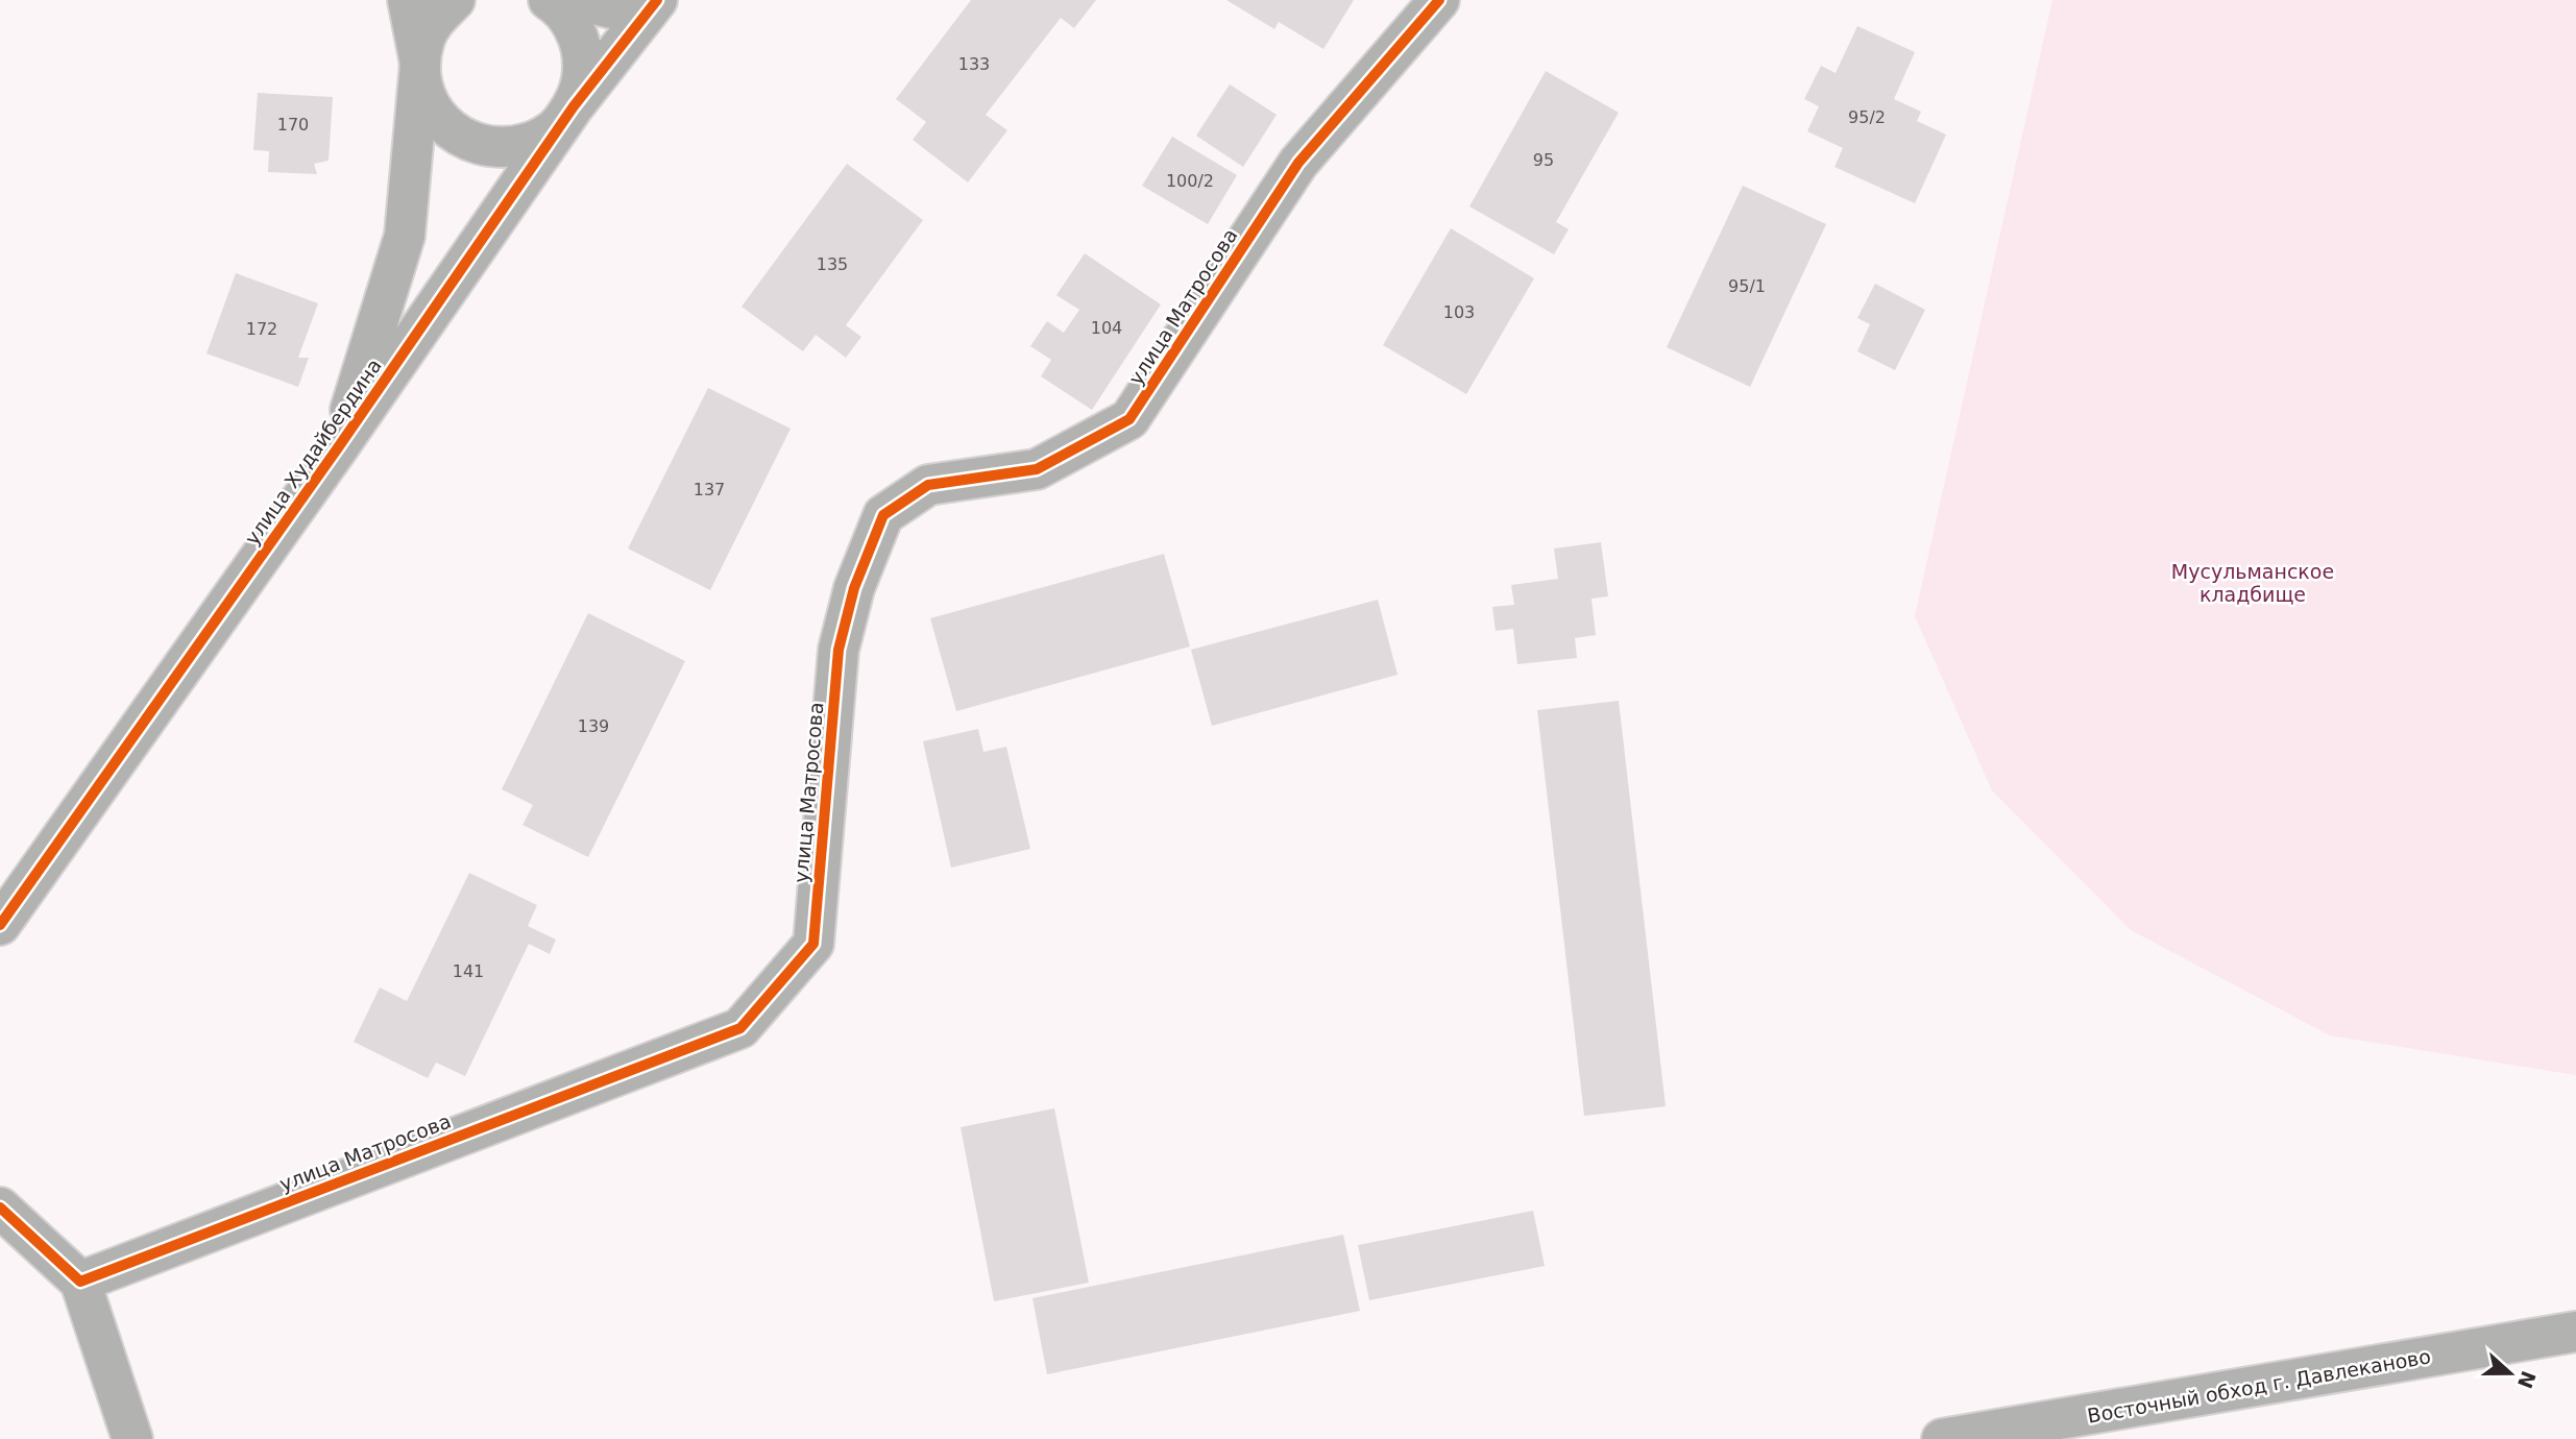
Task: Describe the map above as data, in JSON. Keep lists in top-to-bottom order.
{
  "streets": {
    "street": ["улица Матросова", "улица Худайбердина", "Восточный обход г. Давлеканово"]
  },
  "parks": ["Мусульманское кладбище"],
  "house_numbers": [
    "133",
    "95/2",
    "170",
    "95",
    "100/2",
    "135",
    "95/1",
    "103",
    "104",
    "172",
    "137",
    "139",
    "141"
  ],
  "north": "right"
}
